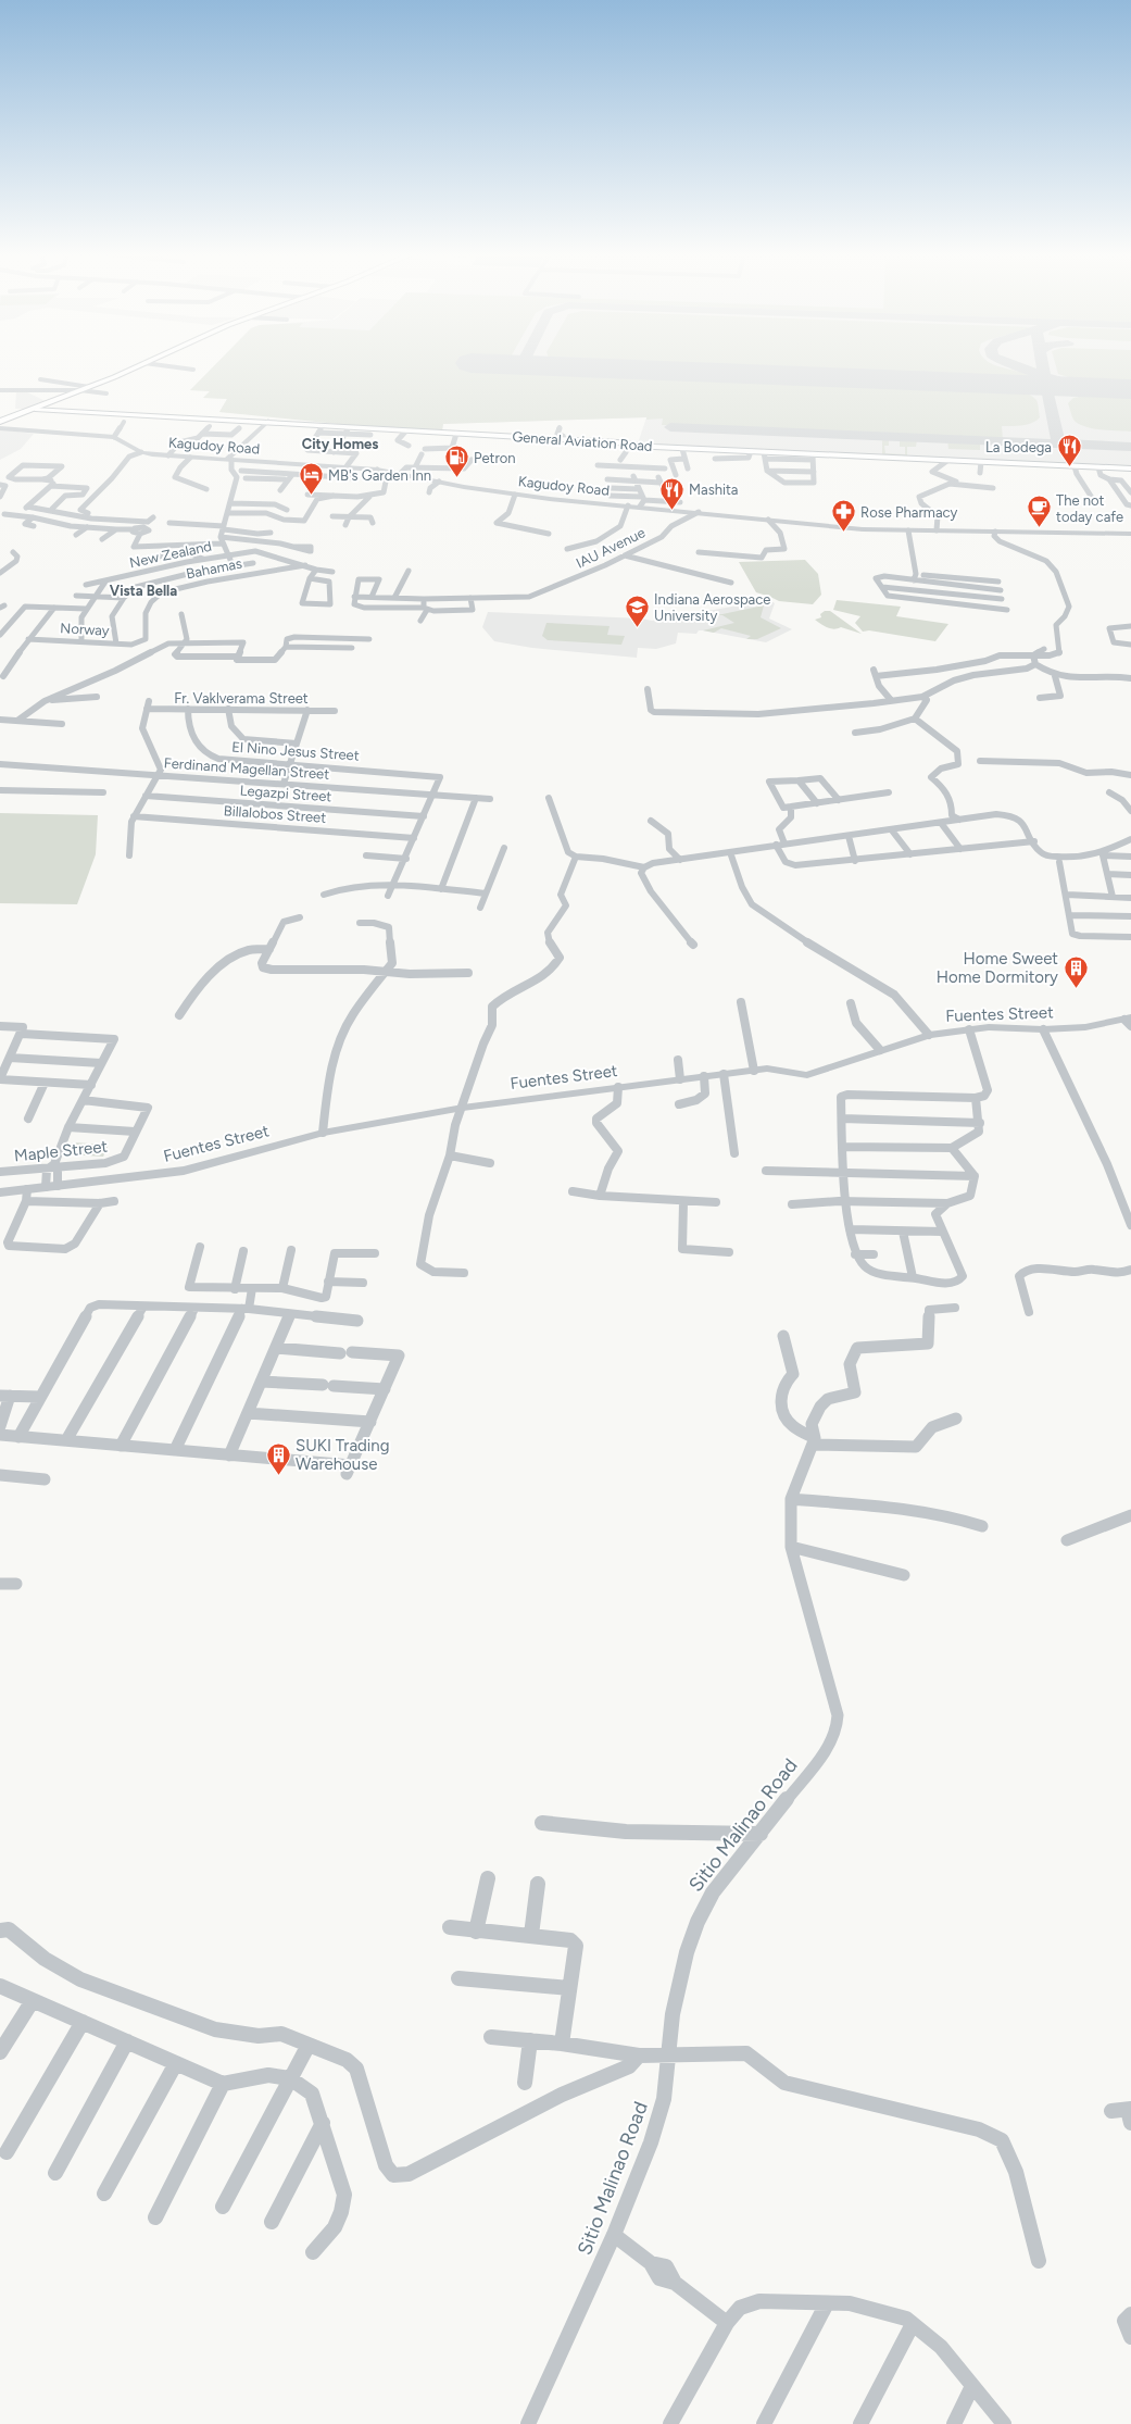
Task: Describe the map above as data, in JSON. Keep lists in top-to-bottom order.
{
  "streets": {
    "main road": ["General Aviation Road"],
    "street": [
      "Kagudoy Road",
      "IAU Avenue",
      "New Zealand",
      "Bahamas",
      "Norway",
      "Fr. Vaklverama Street",
      "El Nino Jesus Street",
      "Ferdinand Magellan Street",
      "Legazpi Street",
      "Billalobos Street",
      "Fuentes Street",
      "Maple Street",
      "Sitio Malinao Road"
    ]
  },
  "crossings": [
    ["Kagudoy Road", "IAU Avenue"],
    ["New Zealand", "Bahamas"],
    ["Bahamas", "Norway"],
    ["Fr. Vaklverama Street", "El Nino Jesus Street"],
    ["Fr. Vaklverama Street", "Ferdinand Magellan Street"],
    ["El Nino Jesus Street", "Ferdinand Magellan Street"]
  ],
  "districts": ["City Homes", "Vista Bella"],
  "places": {
    "restaurant": ["La Bodega", "Mashita"],
    "fuel station": ["Petron"],
    "hotel": ["MB's Garden Inn"],
    "cafe": ["The not today cafe"],
    "pharmacy": ["Rose Pharmacy"],
    "school or university": ["Indiana Aerospace University"],
    "building": ["Home Sweet Home Dormitory", "SUKI Trading Warehouse"]
  }
}
